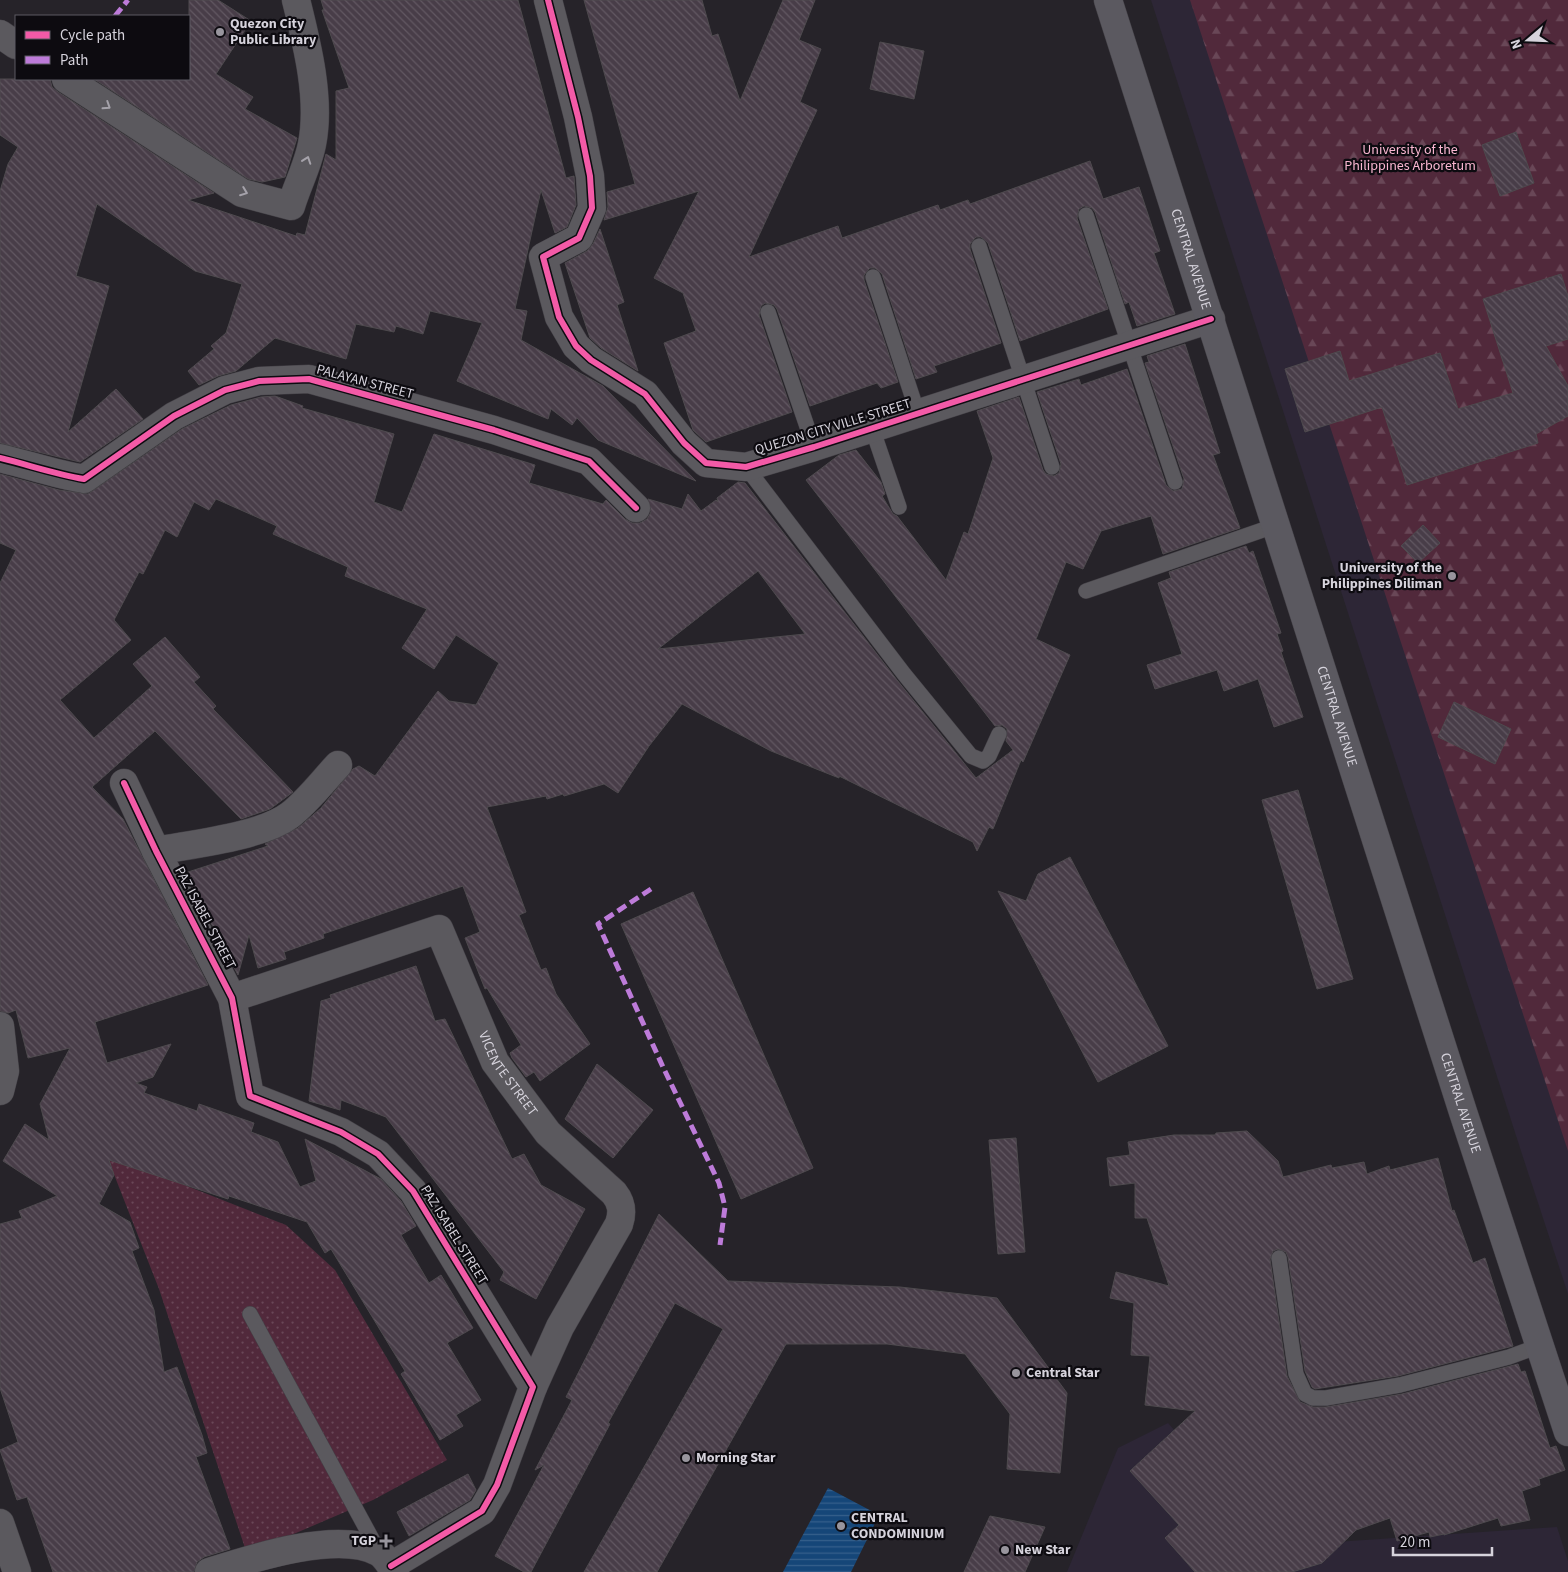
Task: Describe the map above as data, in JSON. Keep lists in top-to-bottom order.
{
  "streets": {
    "main road": ["CENTRAL AVENUE"],
    "street": [
      "PALAYAN STREET",
      "QUEZON CITY VILLE STREET",
      "PAZ ISABEL STREET",
      "VICENTE STREET"
    ]
  },
  "crossings": [
    ["CENTRAL AVENUE", "QUEZON CITY VILLE STREET"],
    ["PAZ ISABEL STREET", "VICENTE STREET"]
  ],
  "parks": ["University of the Philippines Arboretum"],
  "places": {
    "other": [
      "Quezon City Public Library",
      "University of the Philippines Diliman",
      "Central Star",
      "Morning Star",
      "CENTRAL CONDOMINIUM",
      "New Star"
    ],
    "health": ["TGP"]
  },
  "legend": ["Cycle path", "Path"],
  "scale_bar": "20 m",
  "north": "left"
}
